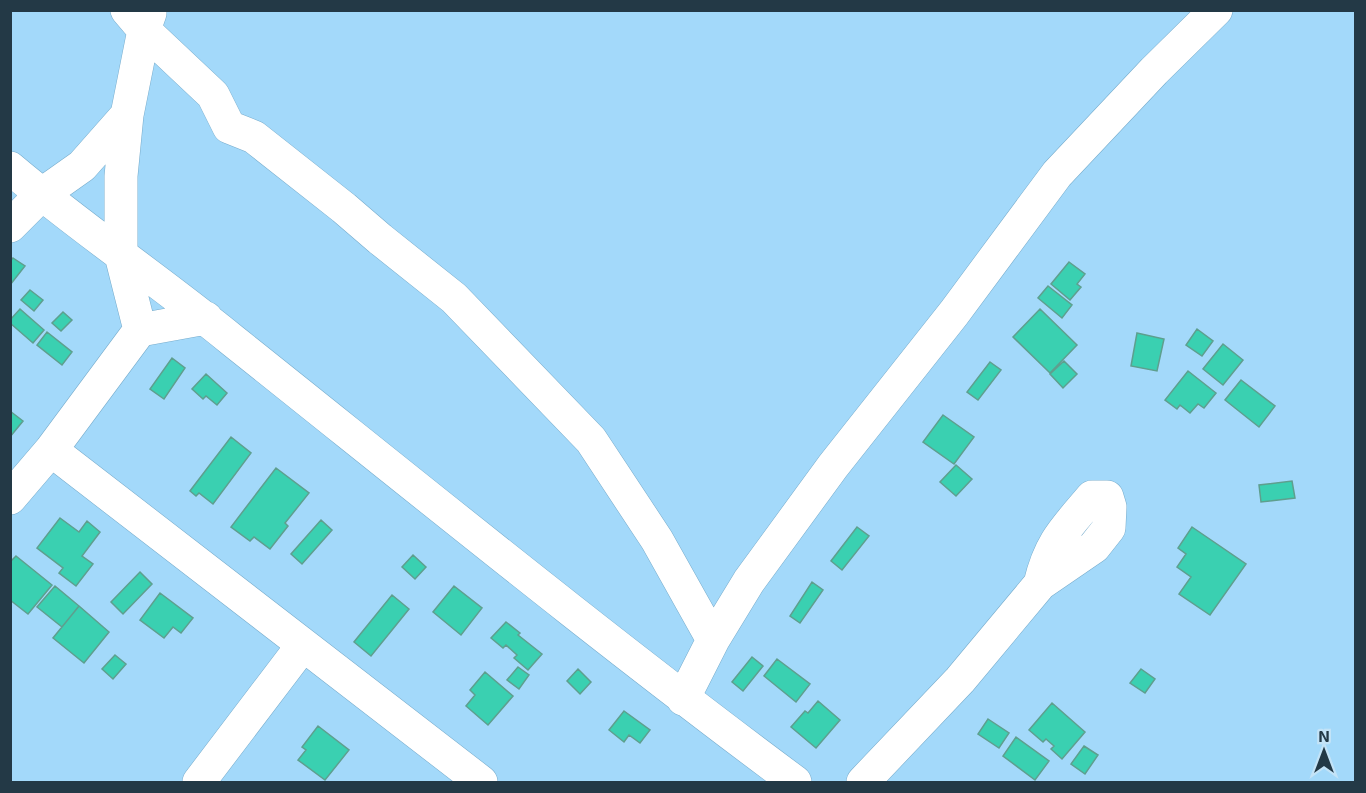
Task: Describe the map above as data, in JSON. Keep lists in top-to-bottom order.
{
  "north": "top"
}
